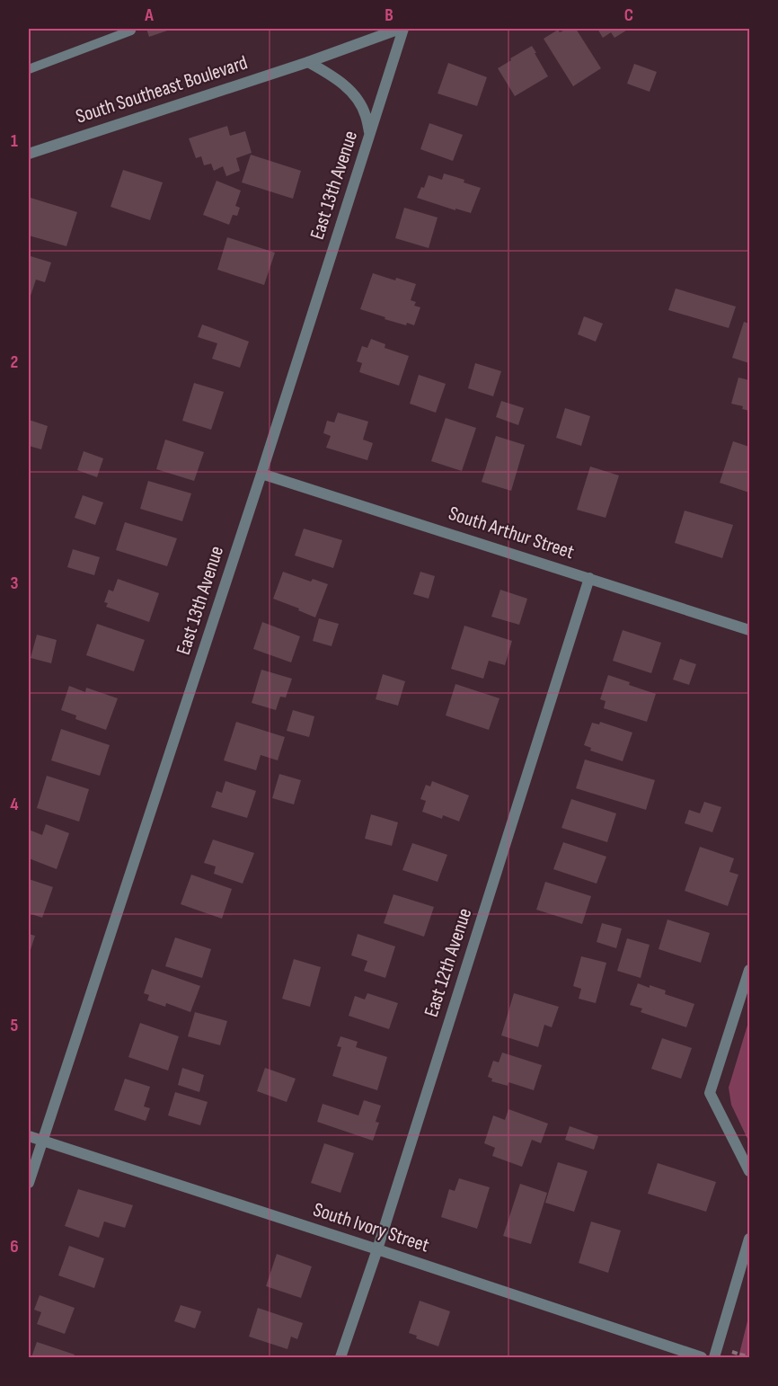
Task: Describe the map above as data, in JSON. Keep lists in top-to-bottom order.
{
  "streets": {
    "street": [
      "South Southeast Boulevard",
      "East 13th Avenue",
      "South Arthur Street",
      "East 12th Avenue",
      "South Ivory Street"
    ]
  },
  "crossings": [
    ["South Southeast Boulevard", "East 13th Avenue"],
    ["East 13th Avenue", "South Arthur Street"],
    ["East 13th Avenue", "South Ivory Street"],
    ["South Arthur Street", "East 12th Avenue"],
    ["East 12th Avenue", "South Ivory Street"]
  ],
  "grid": {
    "columns": ["A", "B", "C"],
    "rows": [
      "1",
      "2",
      "3",
      "4",
      "5",
      "6"
    ]
  }
}
